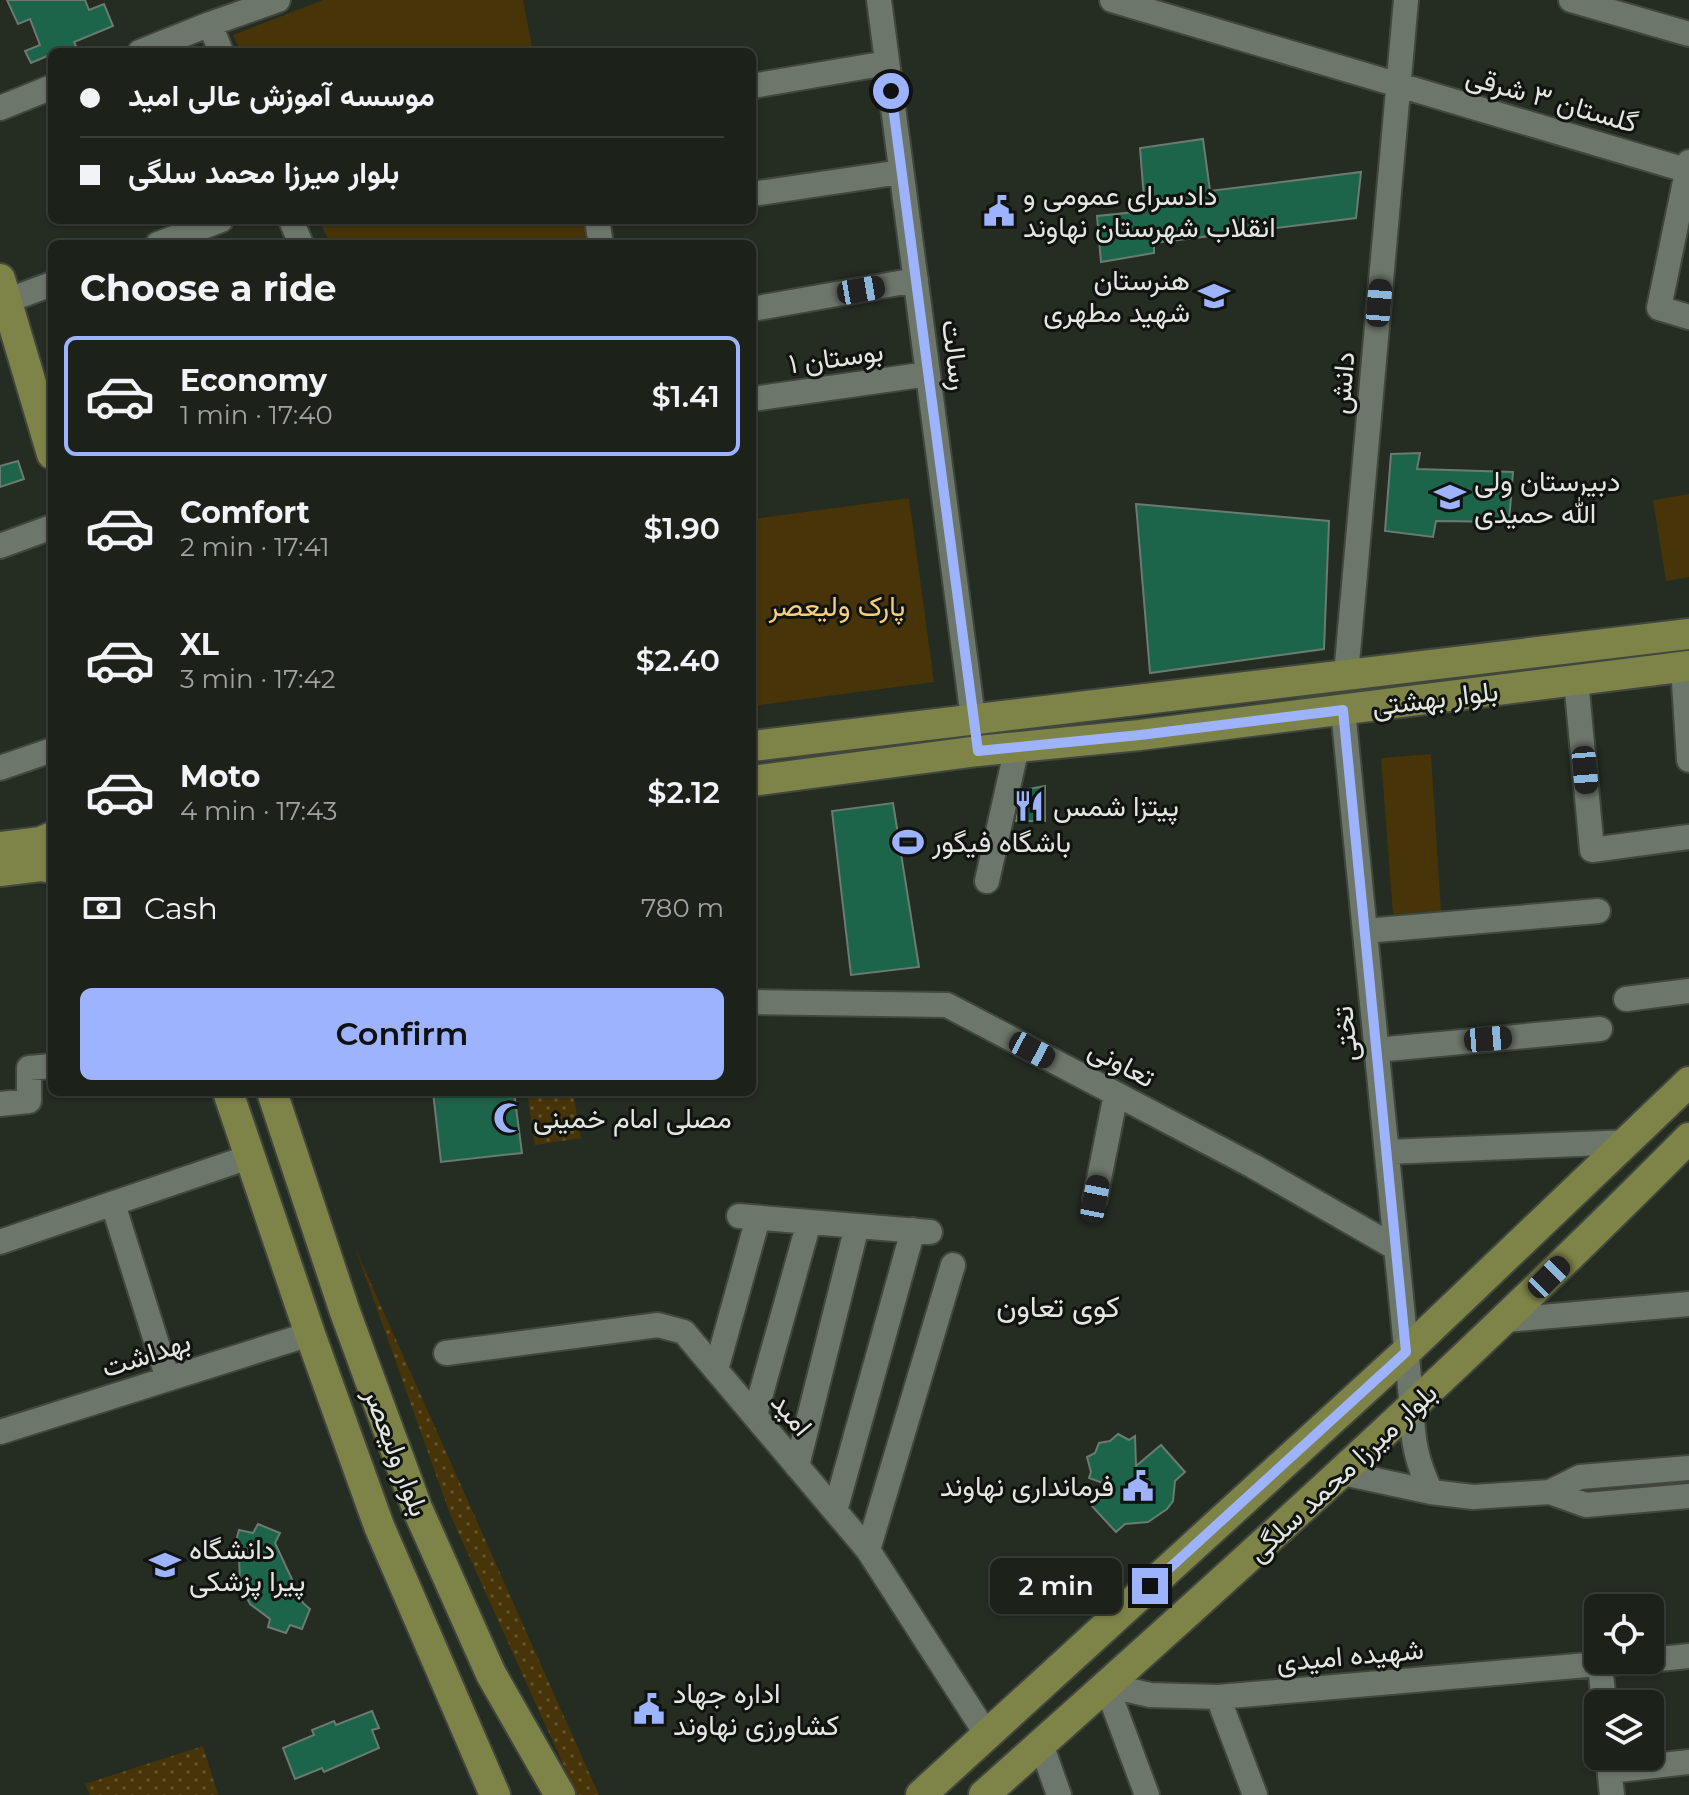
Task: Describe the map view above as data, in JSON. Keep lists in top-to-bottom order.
{
  "streets": {
    "main road": ["بلوار بهشتی", "بلوار ولیعصر", "بلوار میرزا محمد سلگی"],
    "street": [
      "گلستان ۳ شرقی",
      "رسالت",
      "بوستان ۱",
      "دانش",
      "تختی",
      "تعاونی",
      "بهداشت",
      "امید",
      "شهیده امیدی"
    ]
  },
  "crossings": [
    ["گلستان ۳ شرقی", "دانش"],
    ["رسالت", "بوستان ۱"],
    ["رسالت", "بلوار بهشتی"],
    ["دانش", "بلوار بهشتی"],
    ["بلوار بهشتی", "تختی"],
    ["تختی", "تعاونی"],
    ["تختی", "بلوار میرزا محمد سلگی"],
    ["بهداشت", "بلوار ولیعصر"],
    ["امید", "بلوار میرزا محمد سلگی"],
    ["بلوار میرزا محمد سلگی", "شهیده امیدی"]
  ],
  "districts": ["کوی تعاون"],
  "parks": ["پارک ولیعصر"],
  "places": {
    "public building": ["دادسرای عمومی و انقلاب شهرستان نهاوند", "فرمانداری نهاوند", "اداره جهاد کشاورزی نهاوند"],
    "school or university": ["هنرستان شهید مطهری", "دبیرستان ولی الله حمیدی", "دانشگاه پیرا پزشکی"],
    "restaurant": ["پیتزا شمس"],
    "sports": ["باشگاه فیگور"],
    "mosque": ["مصلی امام خمینی"]
  },
  "page": {
    "banner": ["موسسه آموزش عالی امید", "بلوار میرزا محمد سلگی"],
    "heading": "Choose a ride",
    "list": [
      {
        "name": "Economy",
        "note": "1 min · 17:40",
        "value": "$1.41"
      },
      {
        "name": "Comfort",
        "note": "2 min · 17:41",
        "value": "$1.90"
      },
      {
        "name": "XL",
        "note": "3 min · 17:42",
        "value": "$2.40"
      },
      {
        "name": "Moto",
        "note": "4 min · 17:43",
        "value": "$2.12"
      }
    ],
    "pay": ["Cash", "780 m"],
    "buttons": "Confirm",
    "bubble": "2 min"
  }
}
